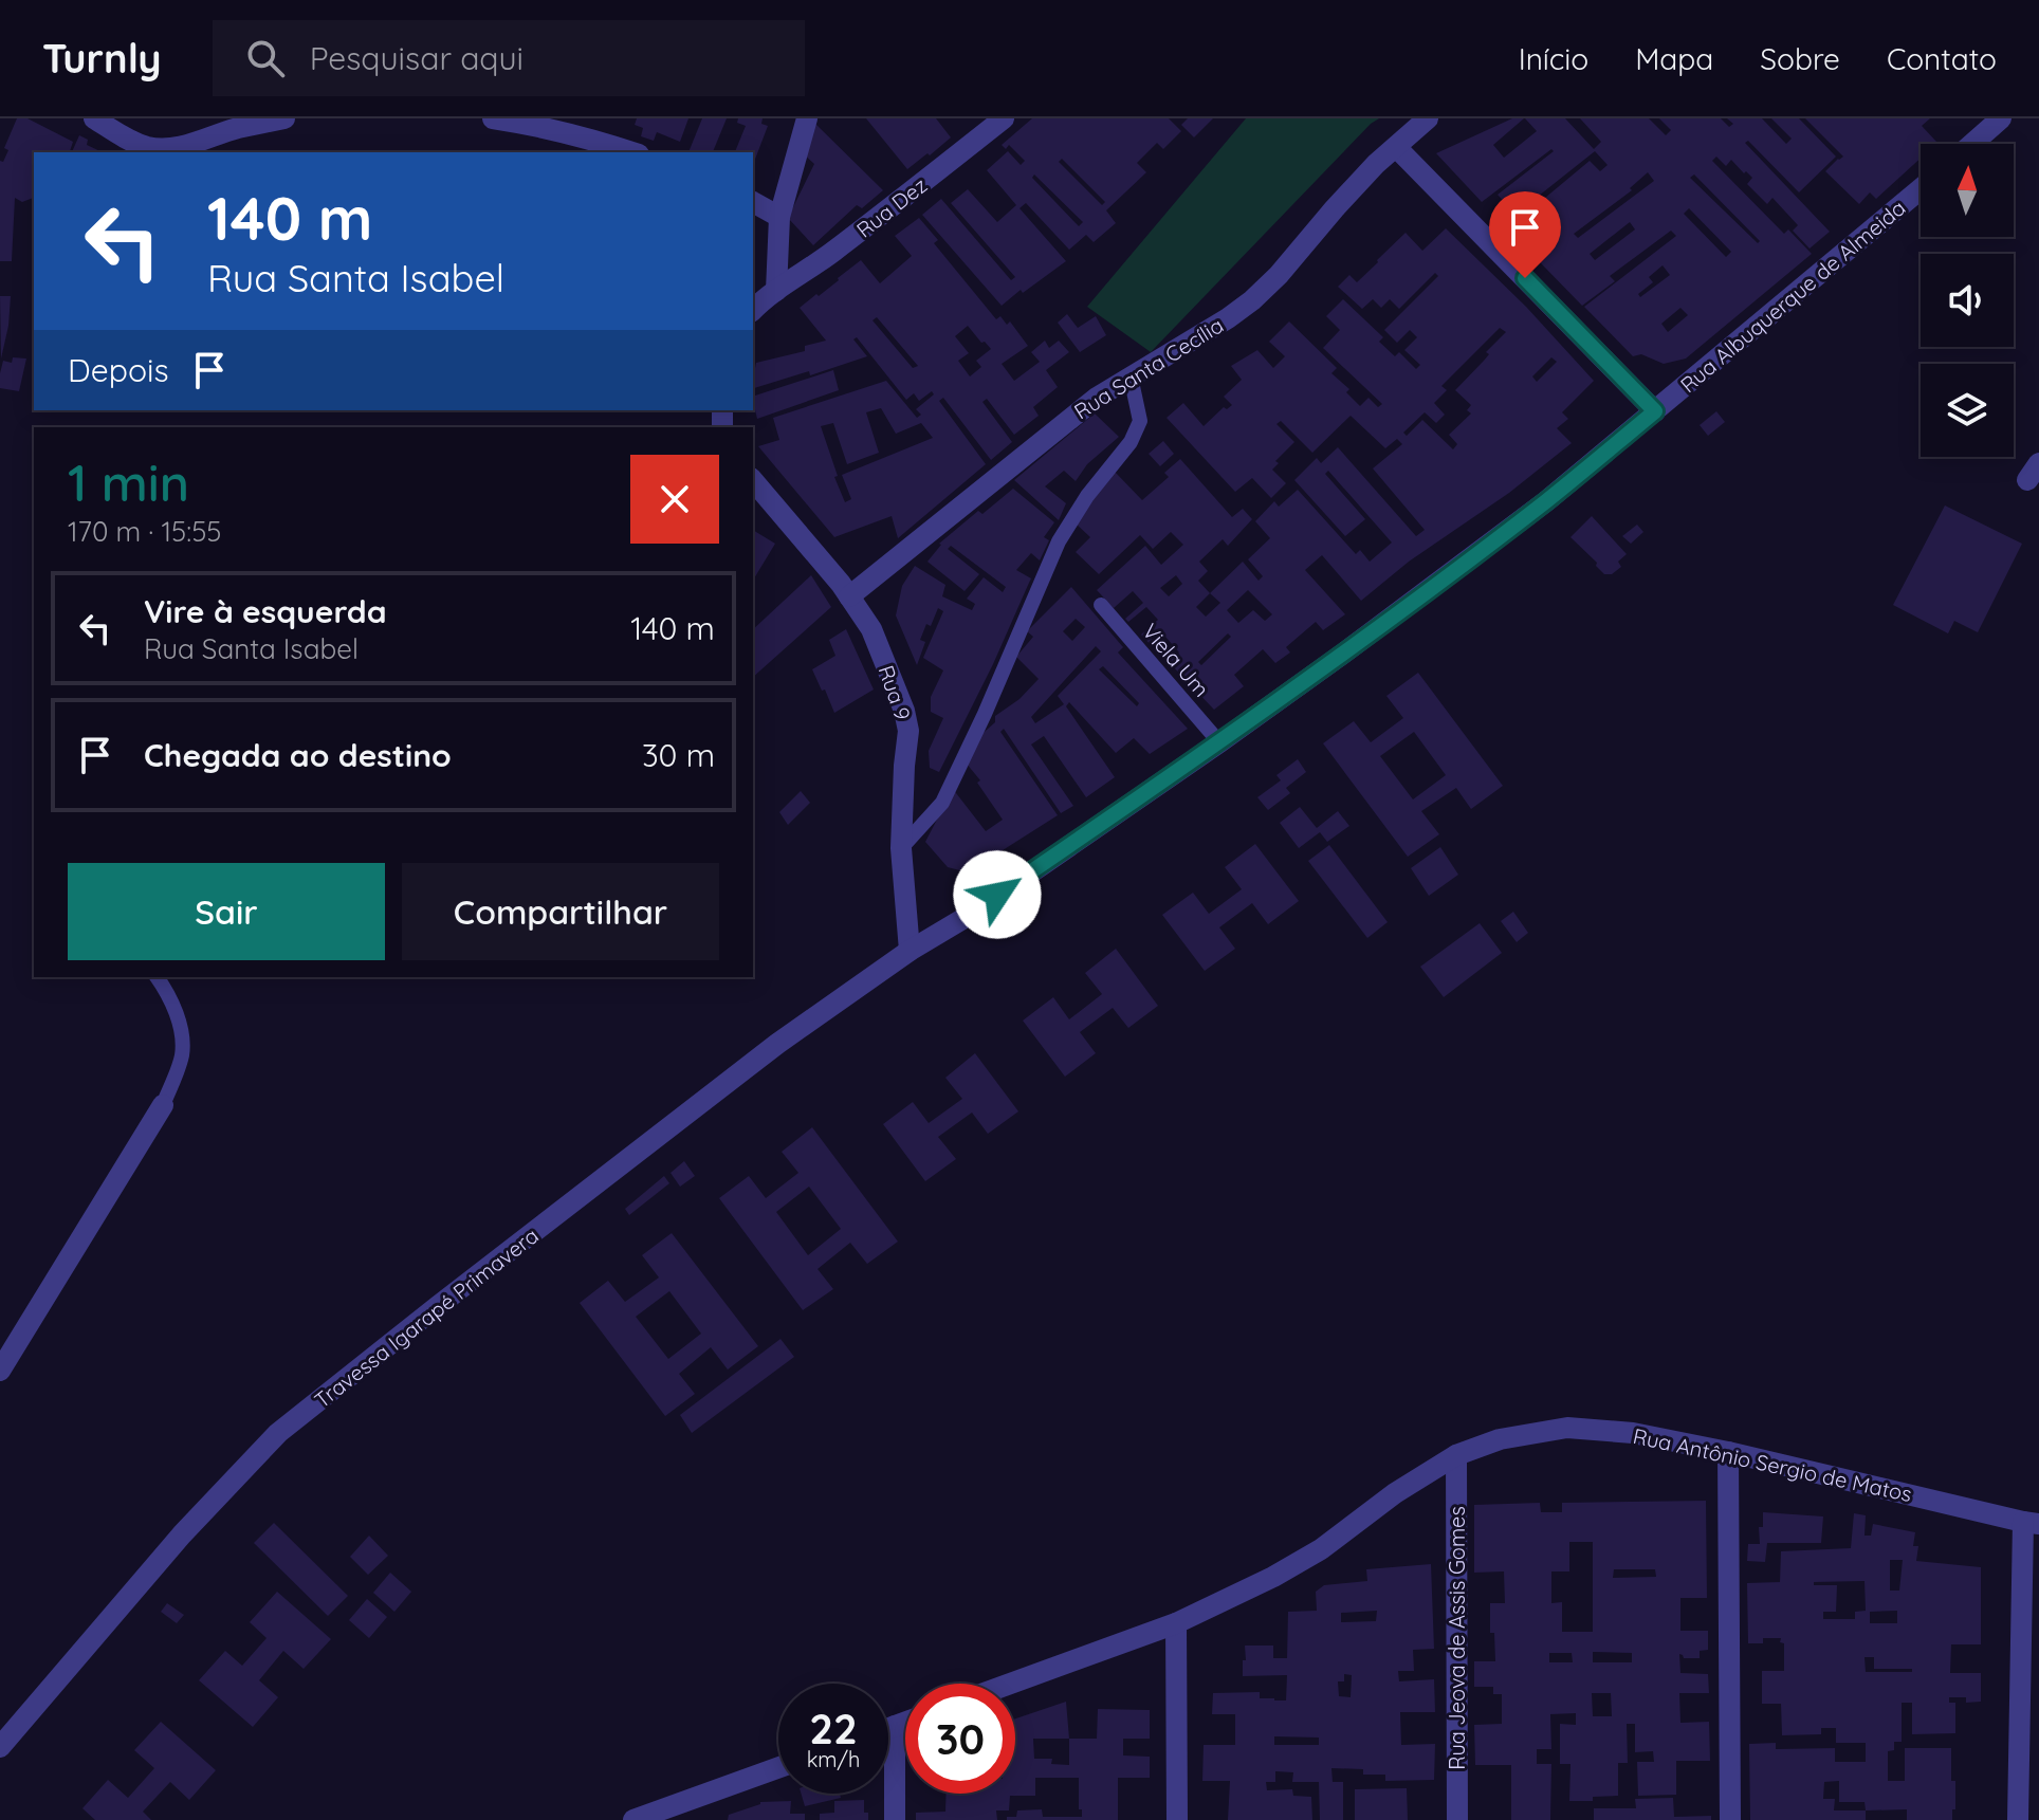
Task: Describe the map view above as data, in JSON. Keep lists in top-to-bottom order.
{
  "streets": {
    "street": [
      "Rua Dez",
      "Rua Albuquerque de Almeida",
      "Rua Santa Cecília",
      "Rua 9",
      "Travessa Igarapé Primavera",
      "Rua Antônio Sergio de Matos",
      "Rua Jeova de Assis Gomes"
    ],
    "lane": ["Viela Um"]
  },
  "crossings": [
    ["Rua Albuquerque de Almeida", "Viela Um"],
    ["Rua Albuquerque de Almeida", "Rua 9"],
    ["Rua Albuquerque de Almeida", "Travessa Igarapé Primavera"],
    ["Rua Santa Cecília", "Rua 9"],
    ["Rua 9", "Travessa Igarapé Primavera"],
    ["Rua Antônio Sergio de Matos", "Rua Jeova de Assis Gomes"]
  ],
  "north": "top",
  "page": {
    "header": "Turnly",
    "search": "Pesquisar aqui",
    "nav": [
      "Início",
      "Mapa",
      "Sobre",
      "Contato"
    ],
    "turn": ["140 m", "Rua Santa Isabel"],
    "then": "Depois",
    "heading": ["1 min", "170 m · 15:55"],
    "list": [
      {
        "name": "Vire à esquerda",
        "note": "Rua Santa Isabel",
        "value": "140 m"
      },
      {
        "name": "Chegada ao destino",
        "value": "30 m"
      }
    ],
    "buttons": ["Sair", "Compartilhar"],
    "speed": "22 km/h",
    "limit": "30"
  }
}
